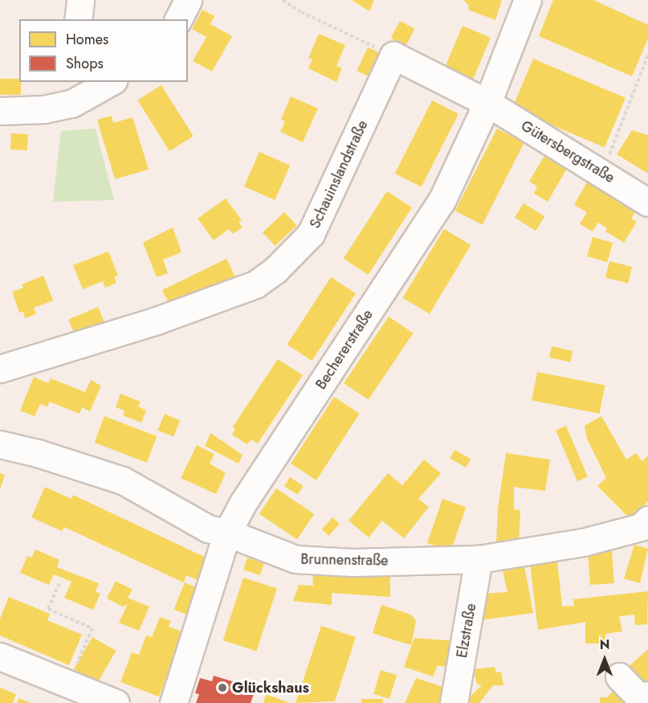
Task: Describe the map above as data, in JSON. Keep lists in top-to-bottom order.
{
  "streets": {
    "street": [
      "Gütersbergstraße",
      "Schauinslandstraße",
      "Bechererstraße",
      "Brunnenstraße",
      "Elzstraße"
    ]
  },
  "crossings": [
    ["Gütersbergstraße", "Bechererstraße"],
    ["Bechererstraße", "Brunnenstraße"],
    ["Brunnenstraße", "Elzstraße"]
  ],
  "places": ["Glückshaus"],
  "legend": ["Homes", "Shops"],
  "north": "top"
}
